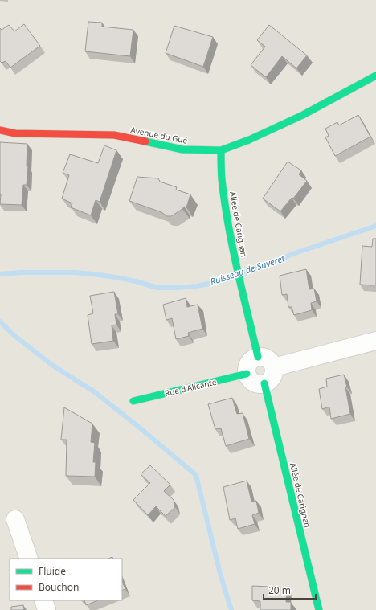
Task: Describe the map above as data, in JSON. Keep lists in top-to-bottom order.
{
  "streets": {
    "street": ["Avenue du Gué", "Allée de Carignan", "Rue d'Alicante"]
  },
  "crossings": [
    ["Avenue du Gué", "Allée de Carignan"],
    ["Allée de Carignan", "Rue d'Alicante"]
  ],
  "water": ["Ruisseau de Suveret"],
  "legend": ["Fluide", "Bouchon"],
  "scale_bar": "20 m"
}
